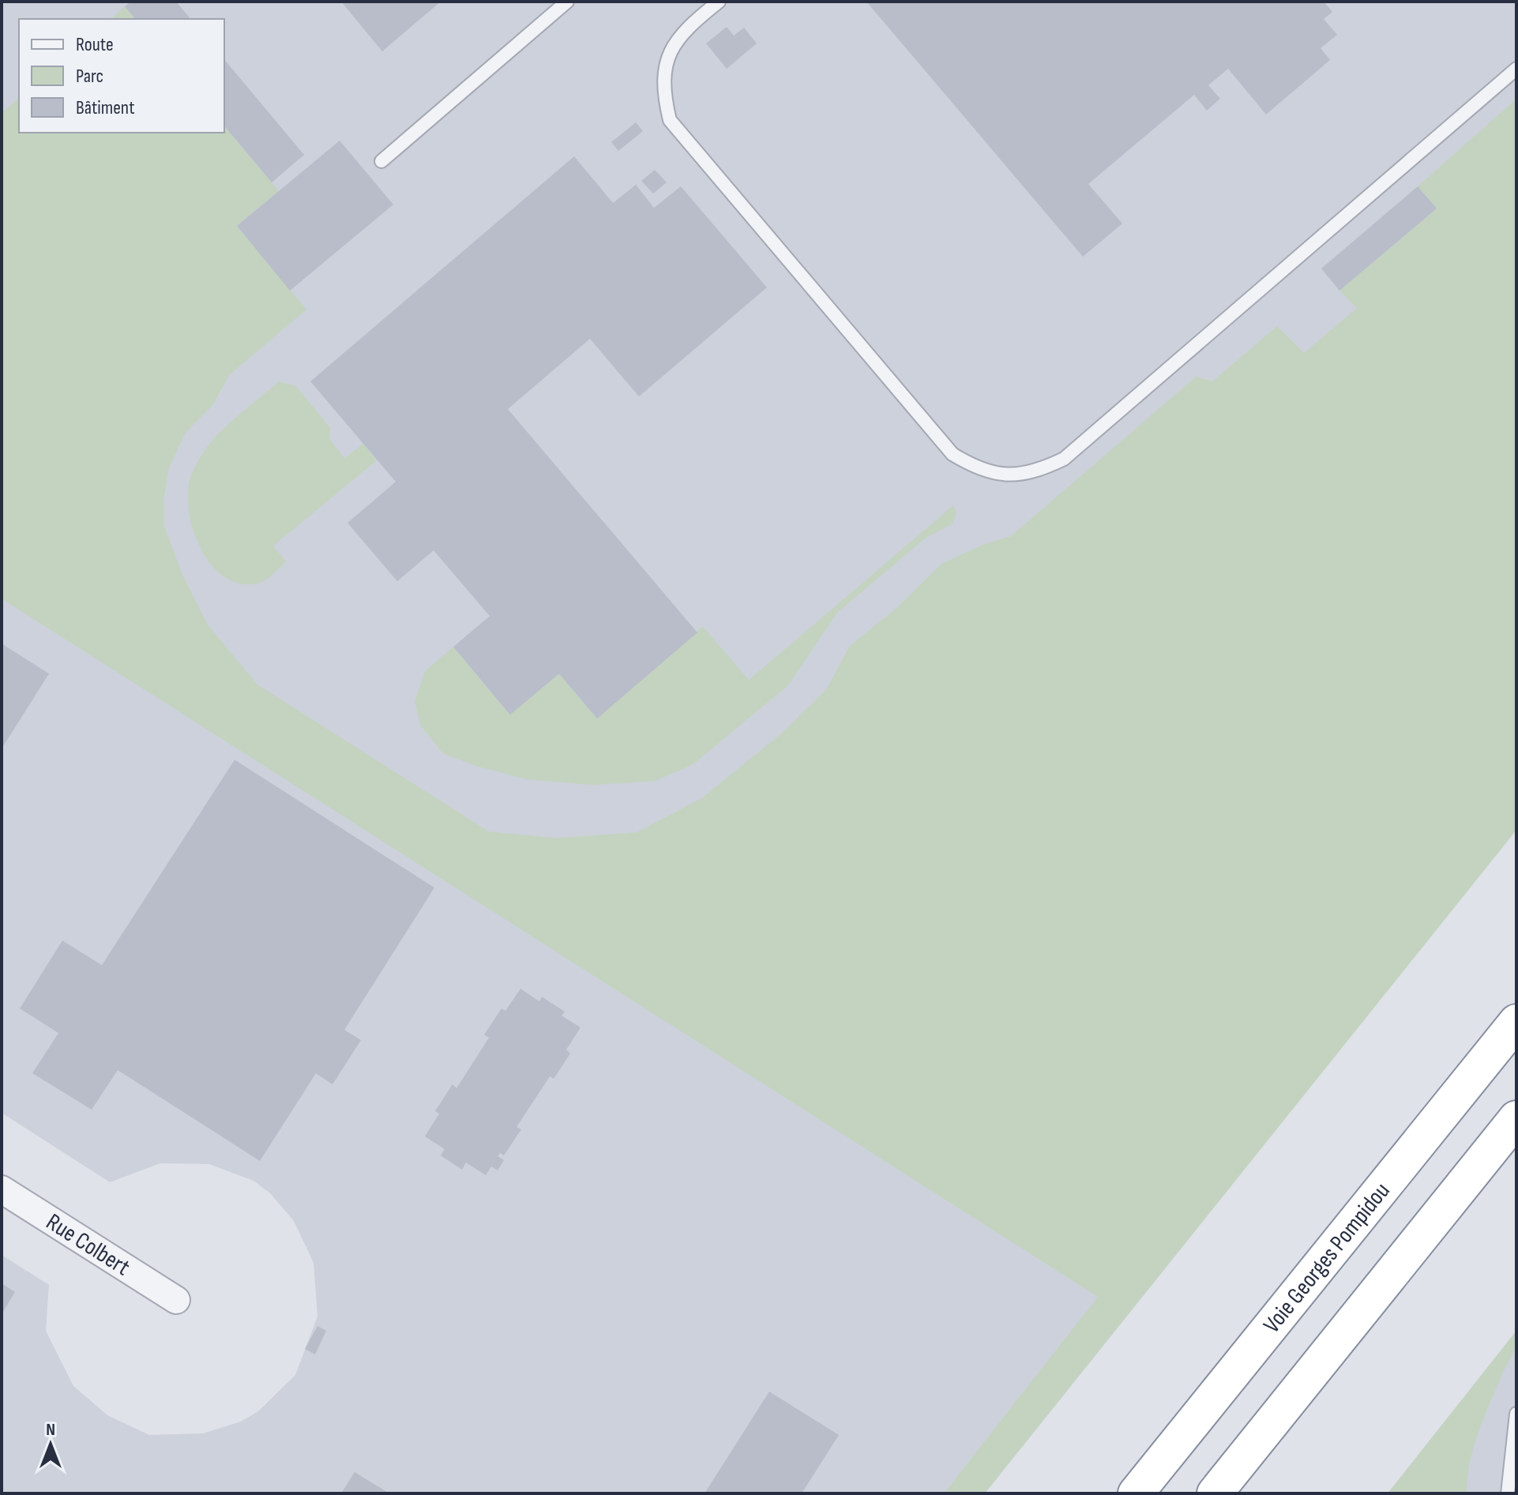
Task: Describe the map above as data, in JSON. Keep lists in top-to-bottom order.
{
  "streets": {
    "highway": ["Voie Georges Pompidou"],
    "street": ["Rue Colbert"]
  },
  "legend": ["Route", "Parc", "Bâtiment"],
  "north": "top"
}
